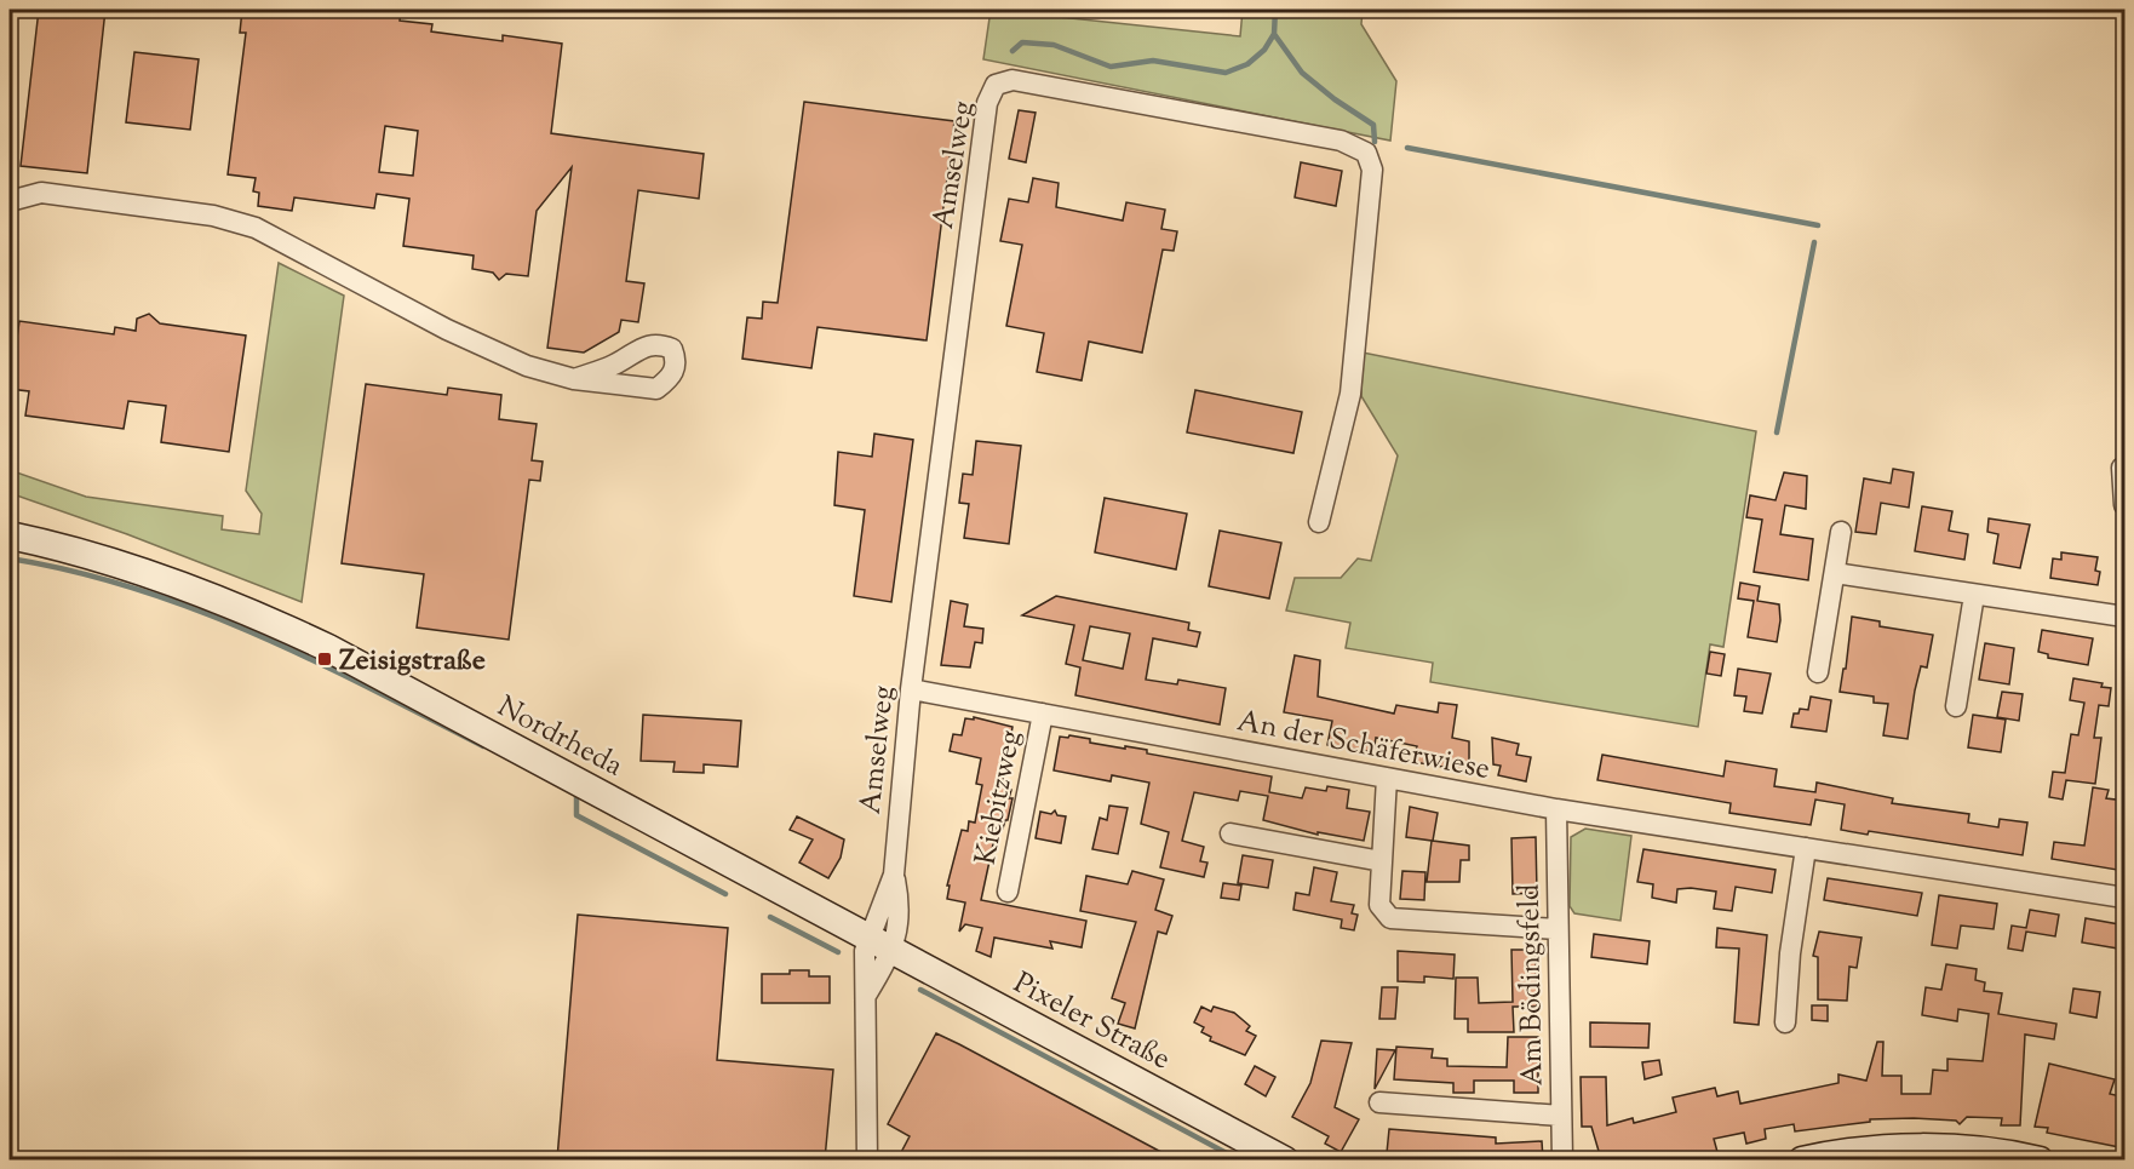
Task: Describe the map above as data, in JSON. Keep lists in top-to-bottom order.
{
  "streets": {
    "main road": ["Nordrheda", "Pixeler Straße"],
    "street": [
      "Amselweg",
      "An der Schäferwiese",
      "Kiebitzweg",
      "Am Bödingsfeld"
    ]
  },
  "crossings": [
    ["Amselweg", "Nordrheda"],
    ["Amselweg", "An der Schäferwiese"],
    ["Amselweg", "Pixeler Straße"],
    ["Nordrheda", "Pixeler Straße"],
    ["An der Schäferwiese", "Kiebitzweg"],
    ["An der Schäferwiese", "Am Bödingsfeld"]
  ],
  "places": {
    "transit": ["Zeisigstraße"]
  }
}
